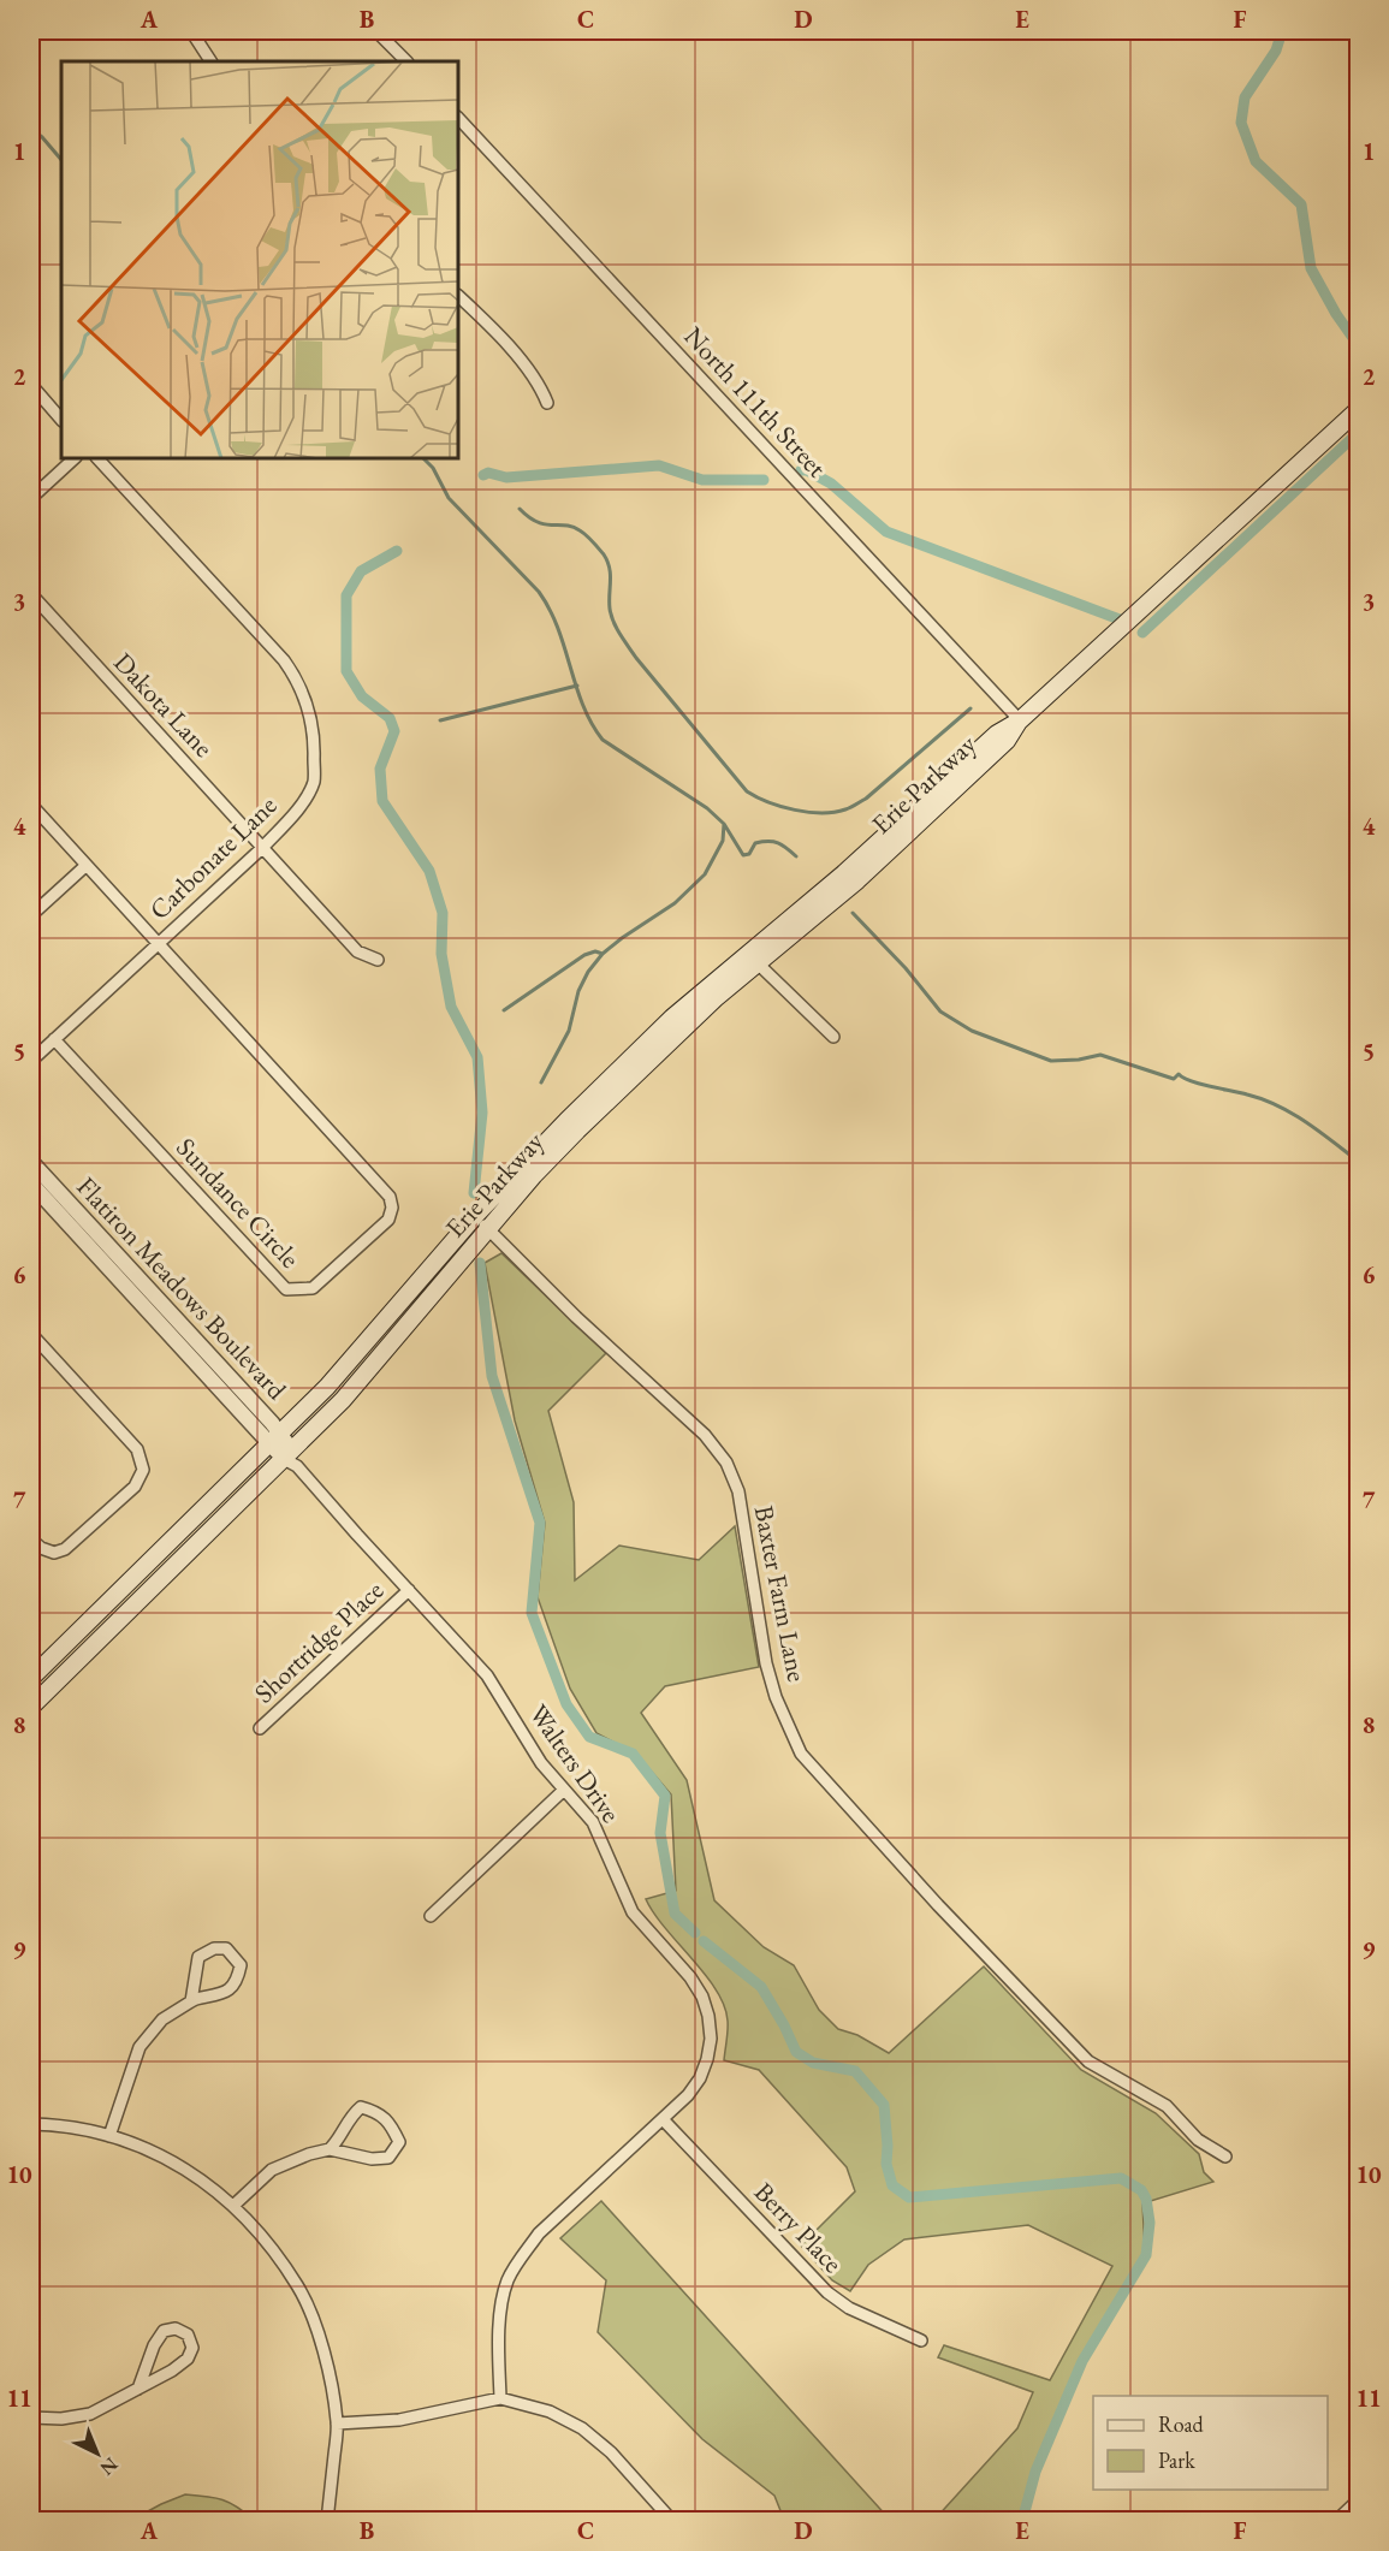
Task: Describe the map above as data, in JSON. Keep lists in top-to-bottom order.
{
  "streets": {
    "main road": ["Erie Parkway"],
    "street": [
      "North 111th Street",
      "Dakota Lane",
      "Carbonate Lane",
      "Sundance Circle",
      "Flatiron Meadows Boulevard",
      "Baxter Farm Lane",
      "Shortridge Place",
      "Walters Drive",
      "Berry Place"
    ]
  },
  "crossings": [
    ["North 111th Street", "Erie Parkway"],
    ["Dakota Lane", "Carbonate Lane"],
    ["Erie Parkway", "Flatiron Meadows Boulevard"],
    ["Erie Parkway", "Baxter Farm Lane"],
    ["Erie Parkway", "Walters Drive"],
    ["Carbonate Lane", "Sundance Circle"],
    ["Flatiron Meadows Boulevard", "Walters Drive"],
    ["Shortridge Place", "Walters Drive"],
    ["Walters Drive", "Berry Place"]
  ],
  "legend": ["Road", "Park"],
  "north": "bottom right",
  "grid": {
    "columns": [
      "A",
      "B",
      "C",
      "D",
      "E",
      "F"
    ],
    "rows": [
      "1",
      "2",
      "3",
      "4",
      "5",
      "6",
      "7",
      "8",
      "9",
      "10",
      "11"
    ]
  }
}
